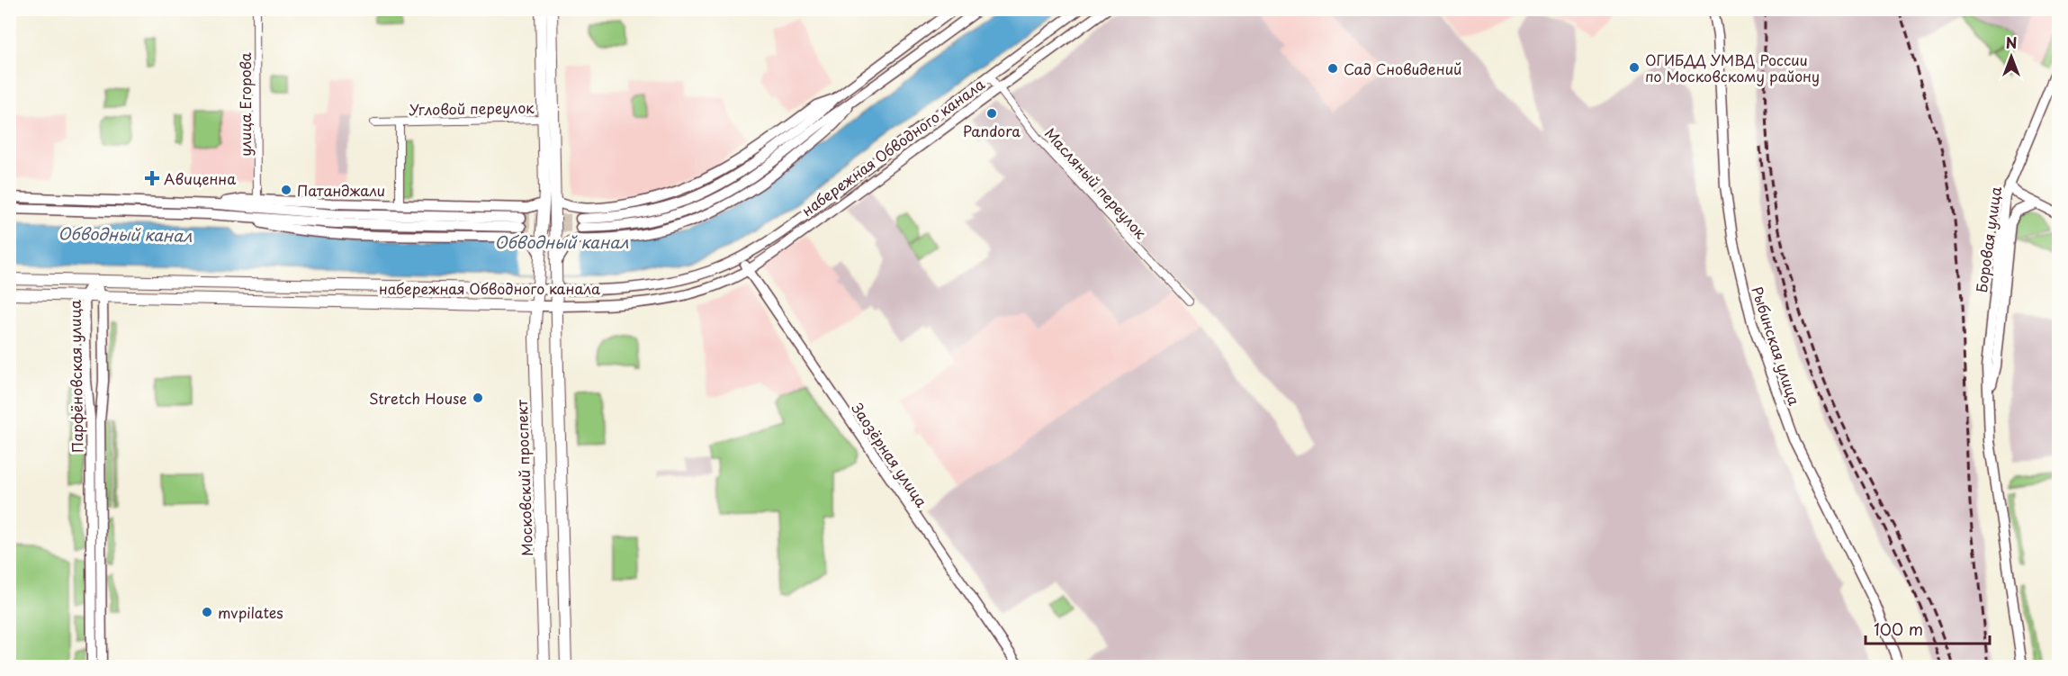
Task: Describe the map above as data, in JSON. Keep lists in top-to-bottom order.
{
  "streets": {
    "main road": [
      "набережная Обводного канала",
      "Боровая улица",
      "Рыбинская улица",
      "Парфёновская улица",
      "Заозёрная улица",
      "Московский проспект"
    ],
    "street": ["улица Егорова", "Угловой переулок", "Масляный переулок"]
  },
  "crossings": [
    ["набережная Обводного канала", "Масляный переулок"],
    ["набережная Обводного канала", "Парфёновская улица"],
    ["набережная Обводного канала", "Заозёрная улица"],
    ["набережная Обводного канала", "Московский проспект"]
  ],
  "water": ["Обводный канал"],
  "places": {
    "other": [
      "ОГИБДД УМВД России по Московскому району",
      "Сад Сновидений",
      "Pandora",
      "Патанджали",
      "Stretch House",
      "mvpilates"
    ],
    "health": ["Авиценна"]
  },
  "scale_bar": "100 m",
  "north": "top"
}
